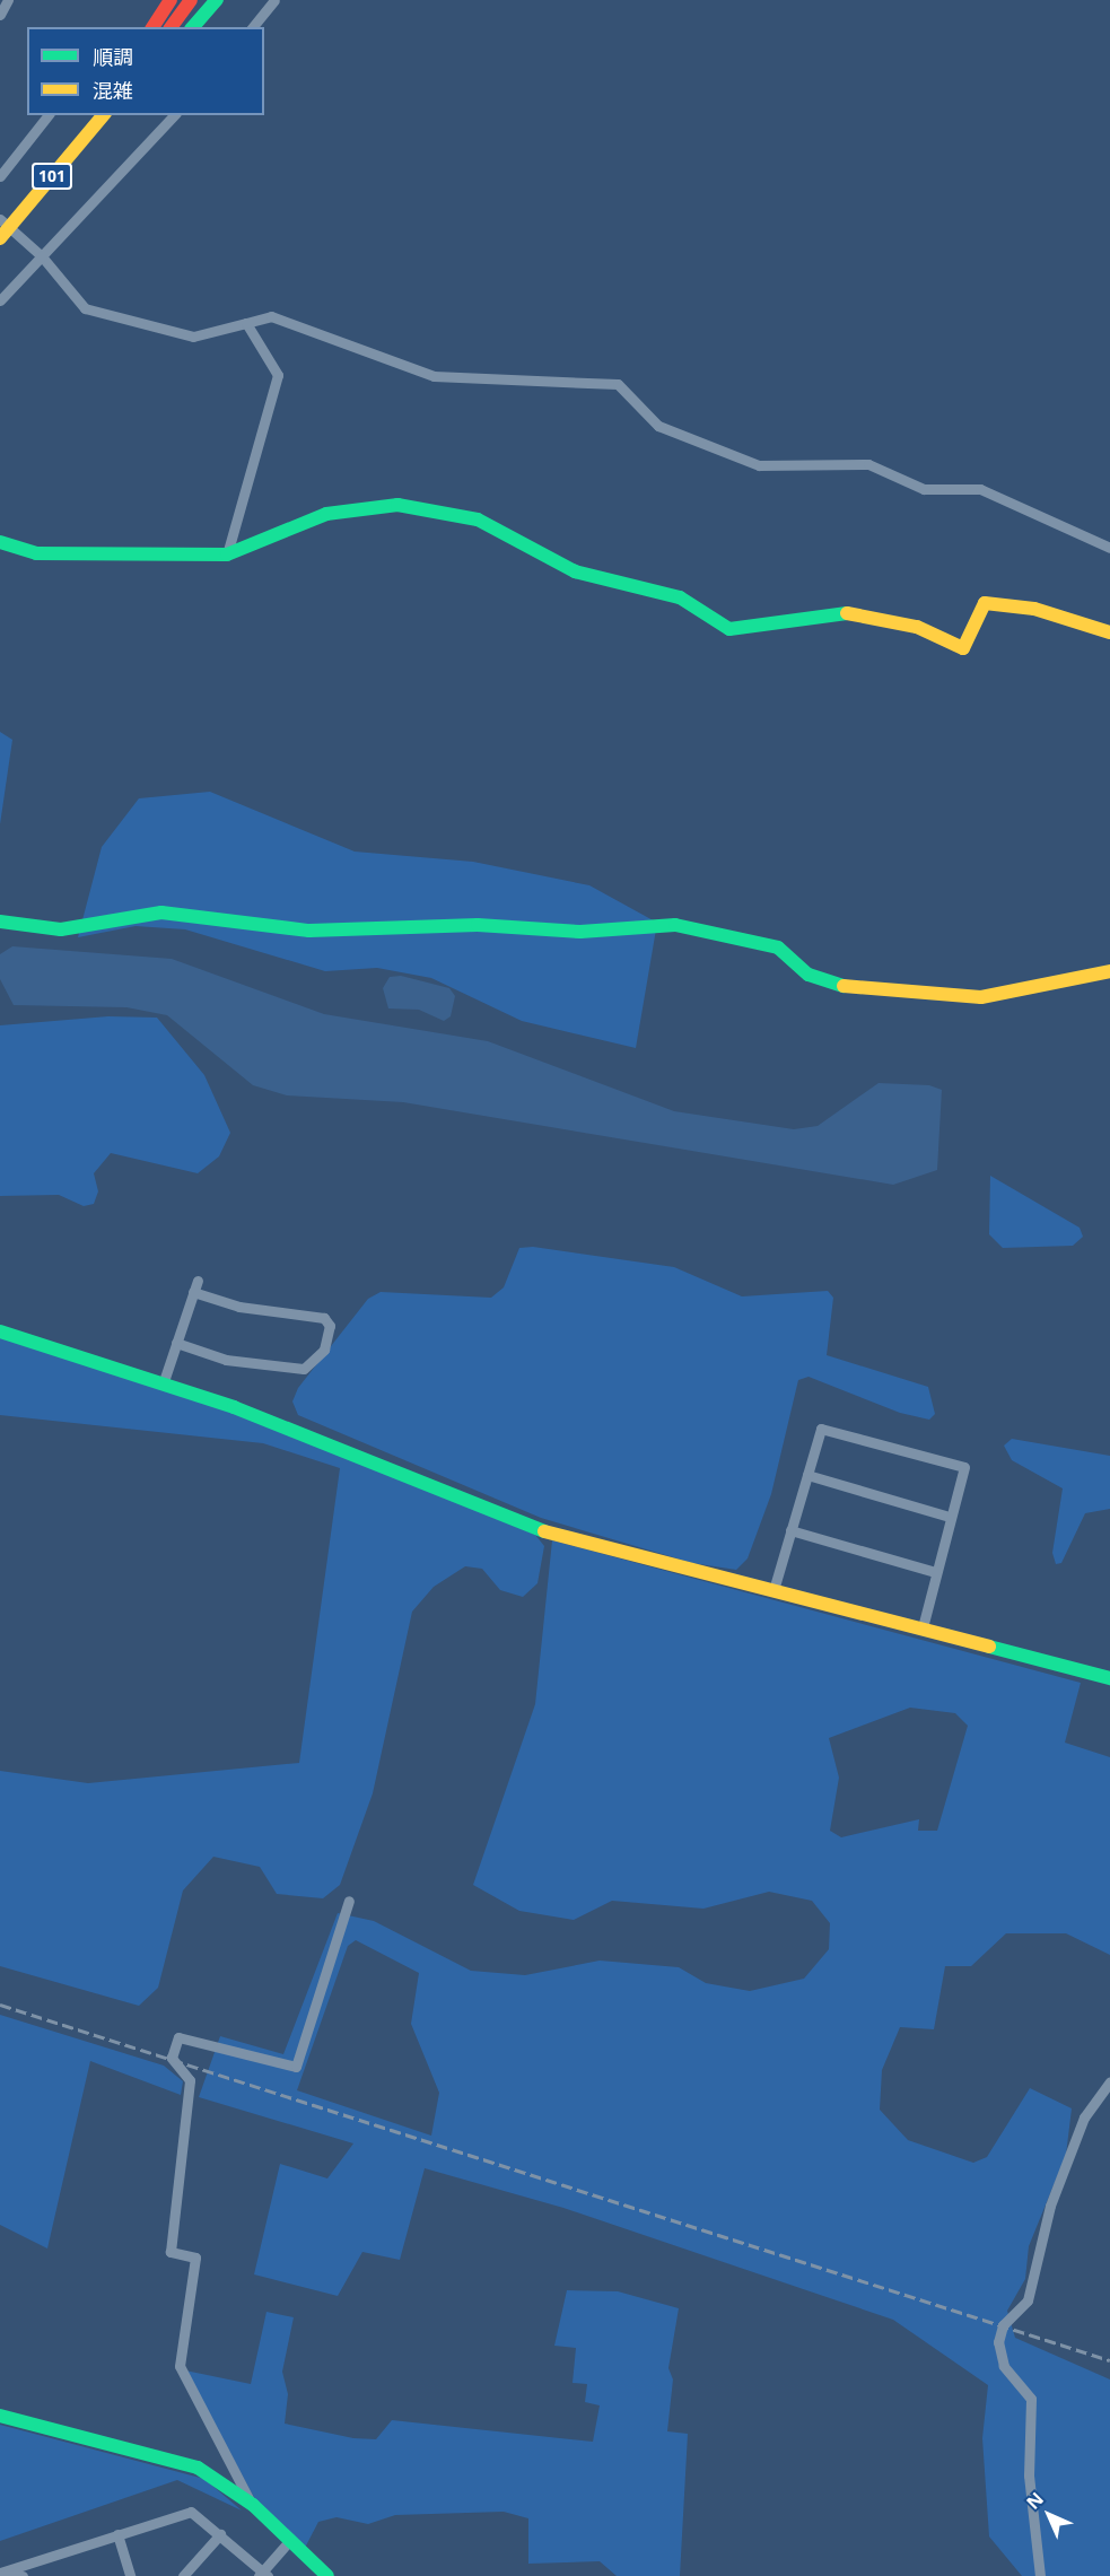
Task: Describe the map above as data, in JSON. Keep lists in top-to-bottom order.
{
  "streets": {
    "main road": ["101"]
  },
  "legend": ["順調", "混雑"],
  "north": "top left"
}
